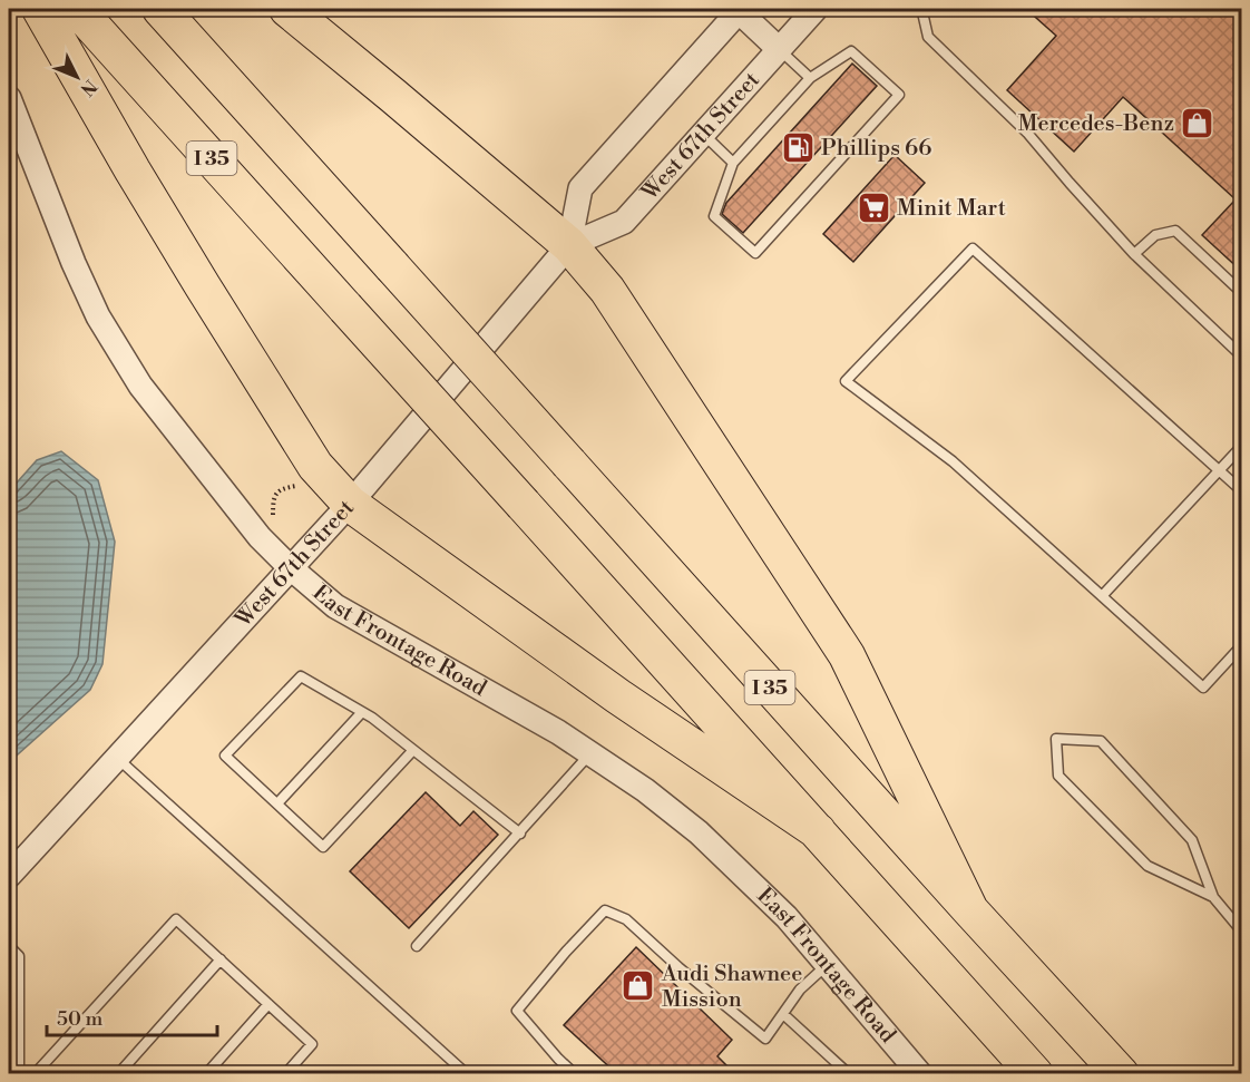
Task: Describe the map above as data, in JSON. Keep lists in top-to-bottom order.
{
  "streets": {
    "highway": ["I 35"],
    "street": ["West 67th Street", "East Frontage Road"]
  },
  "crossings": [
    ["West 67th Street", "East Frontage Road"]
  ],
  "places": {
    "shop": ["Mercedes-Benz", "Audi Shawnee Mission"],
    "fuel station": ["Phillips 66"],
    "supermarket": ["Minit Mart"]
  },
  "scale_bar": "50 m",
  "north": "bottom right"
}
